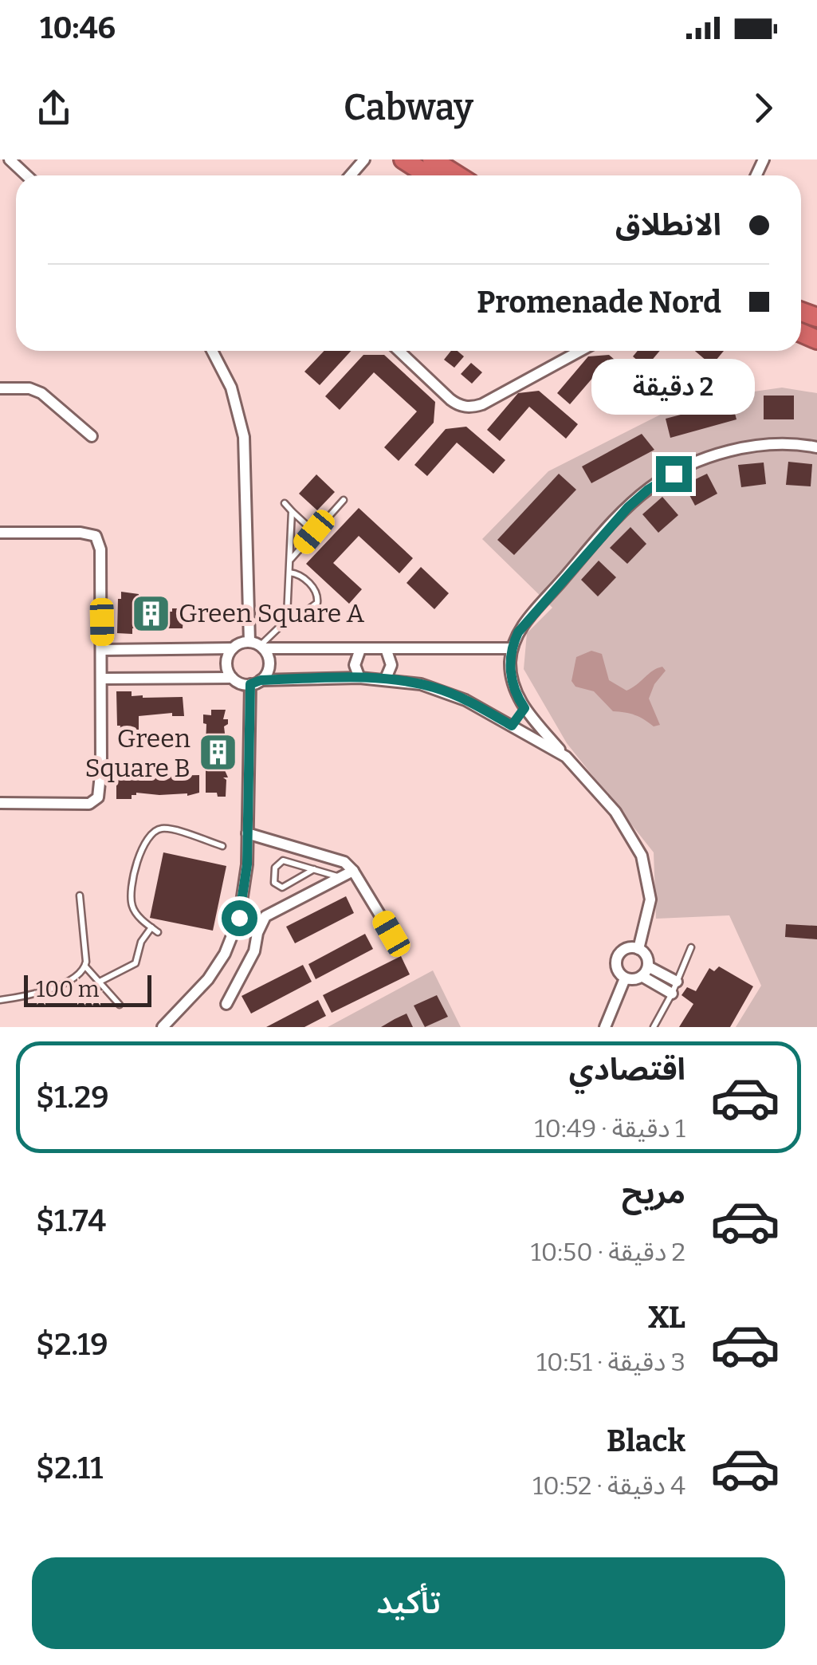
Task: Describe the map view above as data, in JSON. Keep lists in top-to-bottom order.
{
  "places": {
    "building": ["Green Square A", "Green Square B"]
  },
  "scale_bar": "100 m",
  "page": {
    "status": "10:46",
    "header": "Cabway",
    "banner": ["الانطلاق", "Promenade Nord"],
    "bubble": "2 دقيقة",
    "scale": "100 m",
    "list": [
      {
        "name": "اقتصادي",
        "note": "1 دقيقة · 10:49",
        "value": "$1.29"
      },
      {
        "name": "مريح",
        "note": "2 دقيقة · 10:50",
        "value": "$1.74"
      },
      {
        "name": "XL",
        "note": "3 دقيقة · 10:51",
        "value": "$2.19"
      },
      {
        "name": "Black",
        "note": "4 دقيقة · 10:52",
        "value": "$2.11"
      }
    ],
    "buttons": "تأكيد"
  }
}
